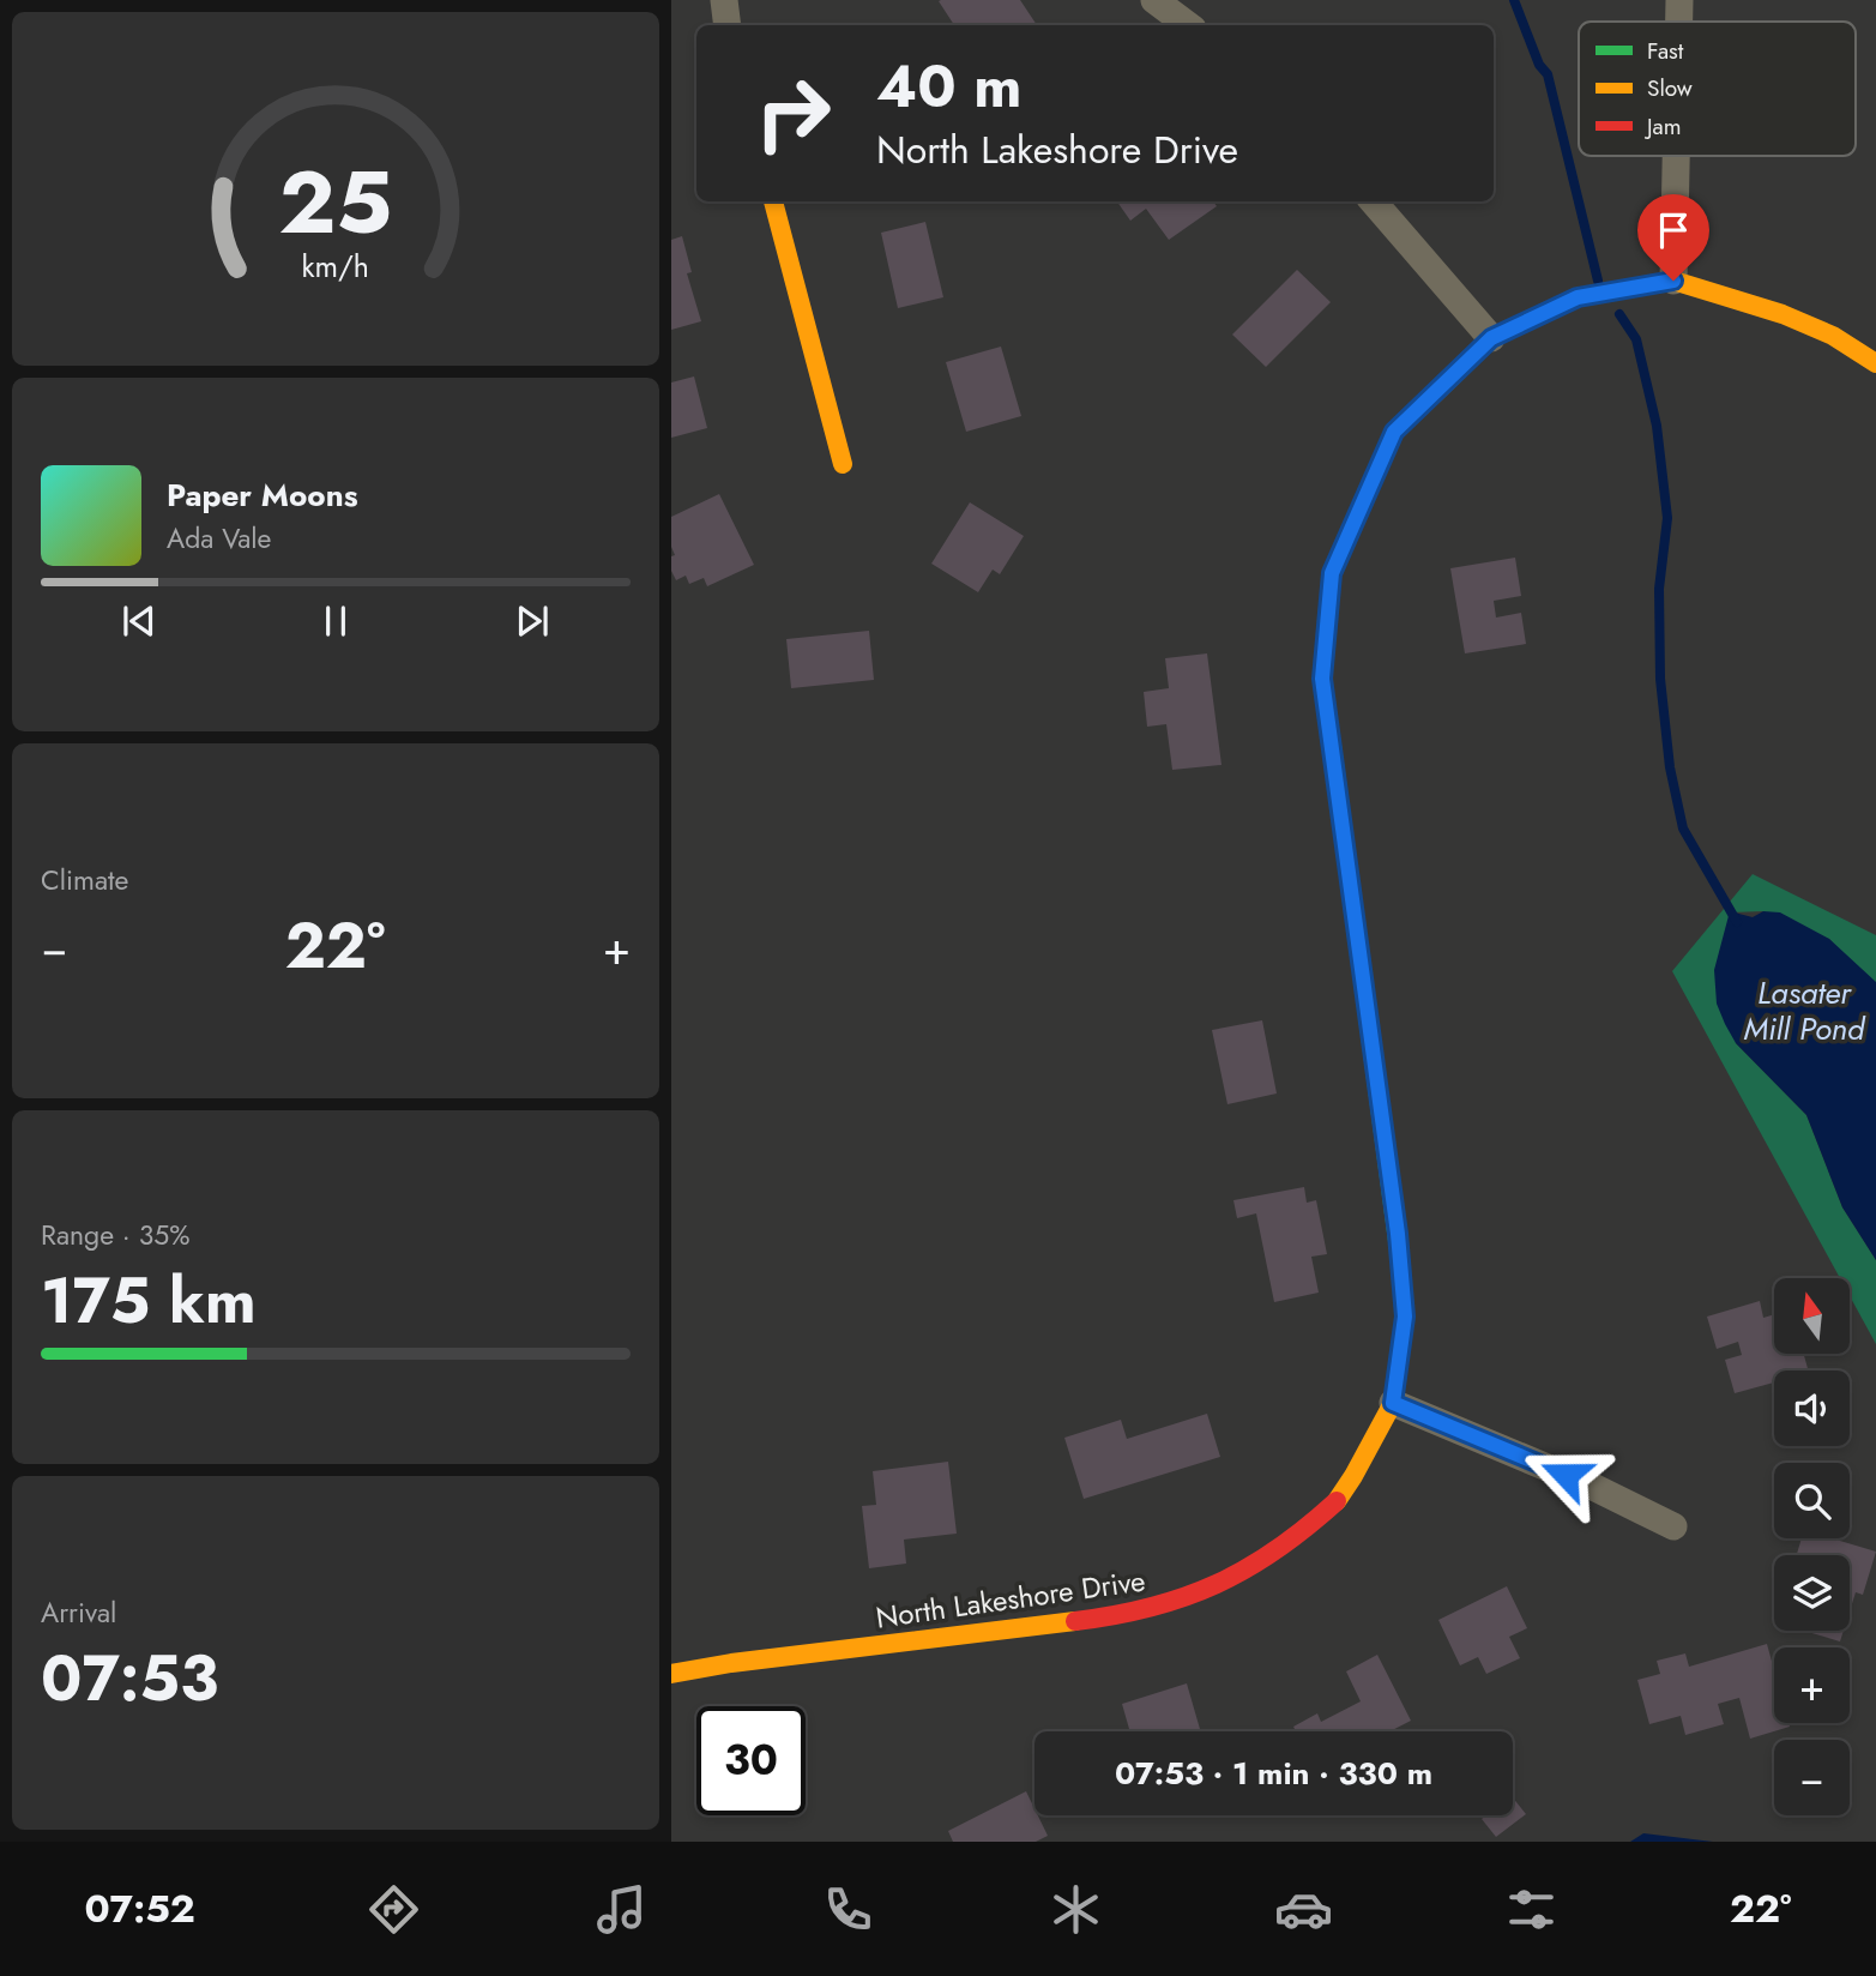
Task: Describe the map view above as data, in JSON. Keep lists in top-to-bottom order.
{
  "streets": {
    "street": ["North Lakeshore Drive"]
  },
  "water": ["Lasater Mill Pond"],
  "legend": ["Fast", "Slow", "Jam"],
  "north": "top",
  "page": {
    "turn": ["40 m", "North Lakeshore Drive"],
    "song": ["Paper Moons", "Ada Vale"],
    "tile": [
      "Climate",
      ["Range · 35%", "175 km"],
      ["Arrival", "07:53"]
    ],
    "heat": ["−", "22°", "+"],
    "map_buttons": ["+", "−"],
    "limit": "30",
    "trip": "07:53 · 1 min · 330 m",
    "tabs": ["07:52", "22°"],
    "gauge": ["25", "km/h"]
  }
}
